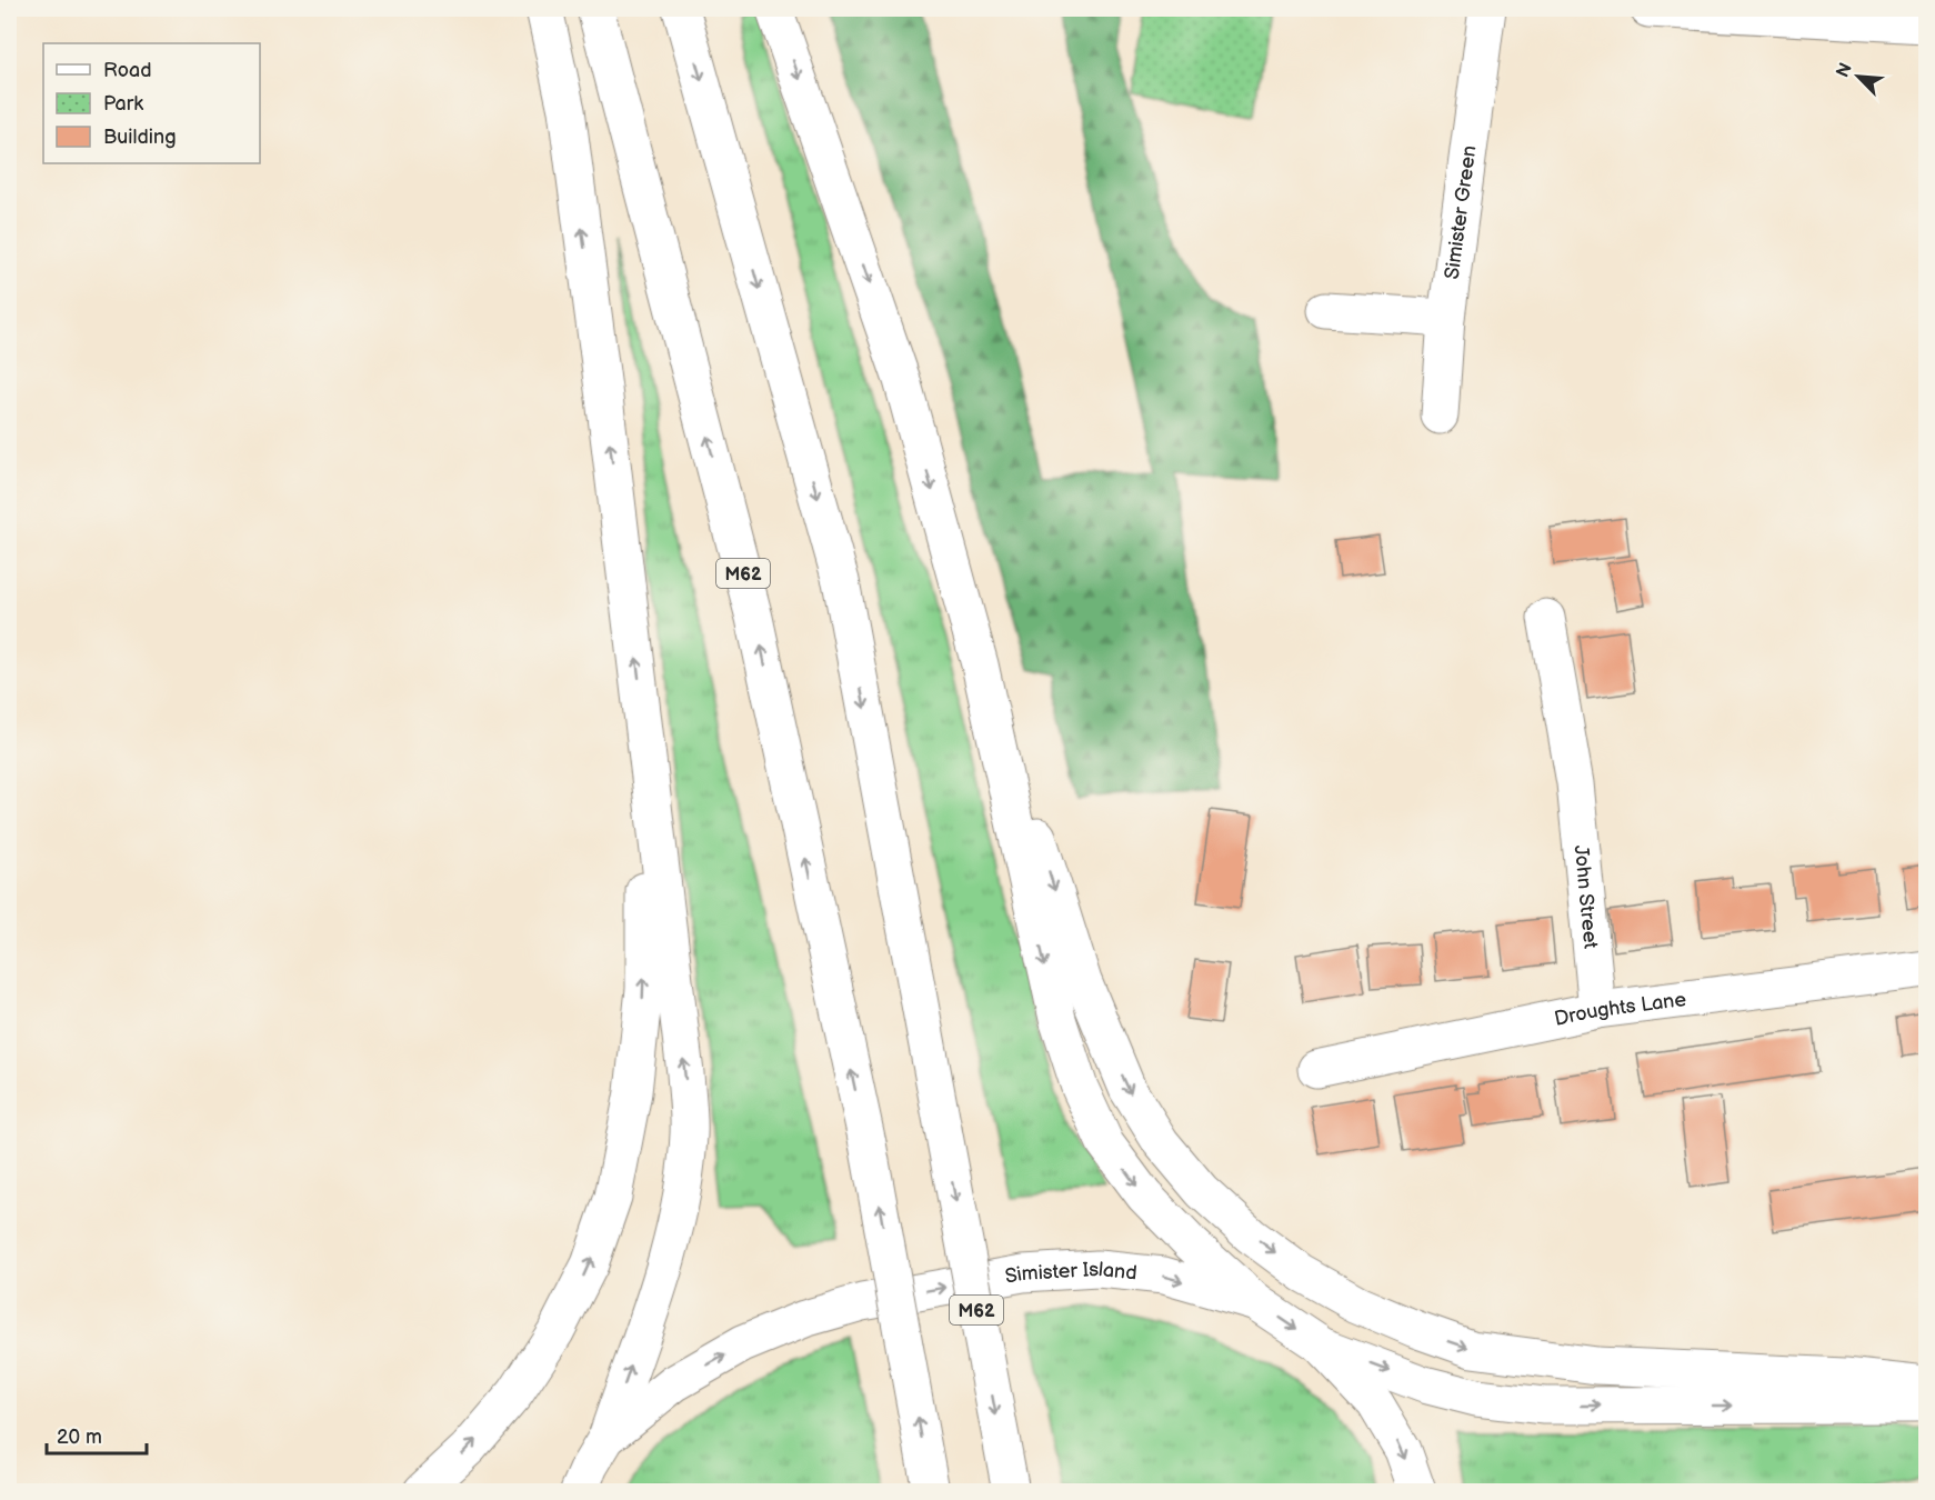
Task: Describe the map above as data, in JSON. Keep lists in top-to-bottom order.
{
  "streets": {
    "main road": [
      "Simister Green",
      "M62",
      "John Street",
      "Droughts Lane",
      "Simister Island"
    ]
  },
  "crossings": [
    ["John Street", "Droughts Lane"]
  ],
  "legend": ["Road", "Park", "Building"],
  "scale_bar": "20 m",
  "north": "top left"
}
